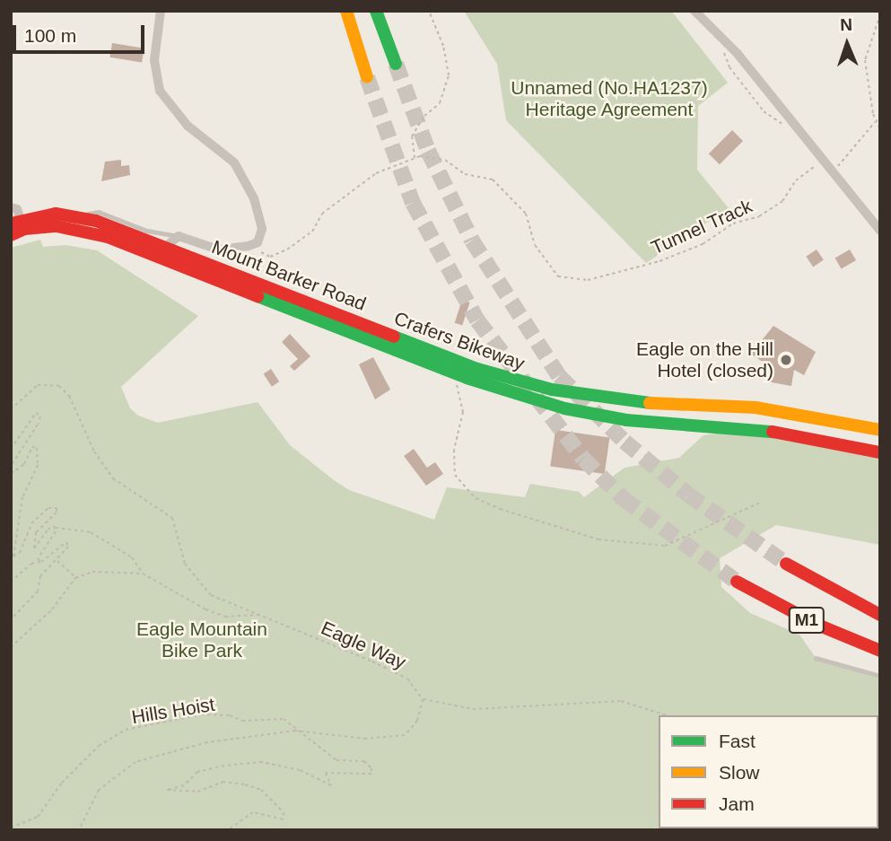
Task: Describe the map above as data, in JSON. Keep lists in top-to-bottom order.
{
  "streets": {
    "main road": ["Mount Barker Road", "M1"],
    "path": ["Tunnel Track", "Eagle Way", "Hills Hoist"]
  },
  "parks": ["Unnamed (No.HA1237) Heritage Agreement", "Eagle Mountain Bike Park"],
  "places": ["Eagle on the Hill Hotel (closed)"],
  "legend": ["Fast", "Slow", "Jam"],
  "scale_bar": "100 m",
  "north": "top"
}
